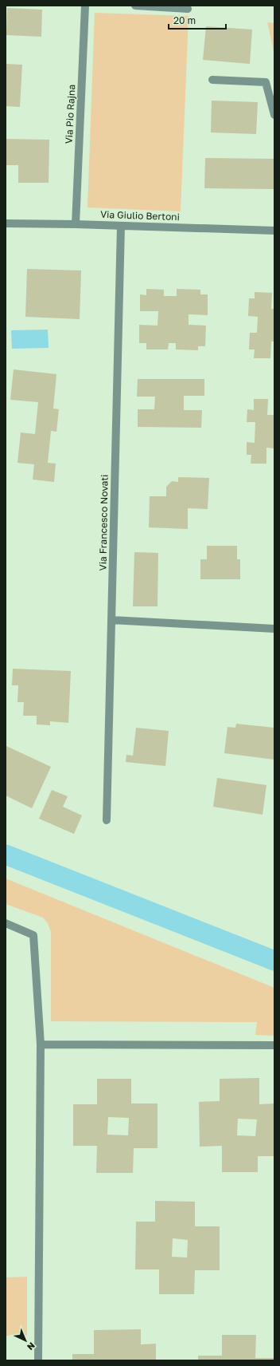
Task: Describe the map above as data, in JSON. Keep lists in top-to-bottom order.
{
  "streets": {
    "street": ["Via Pio Rajna", "Via Giulio Bertoni", "Via Francesco Novati"]
  },
  "crossings": [
    ["Via Pio Rajna", "Via Giulio Bertoni"],
    ["Via Giulio Bertoni", "Via Francesco Novati"]
  ],
  "scale_bar": "20 m",
  "north": "bottom right"
}
